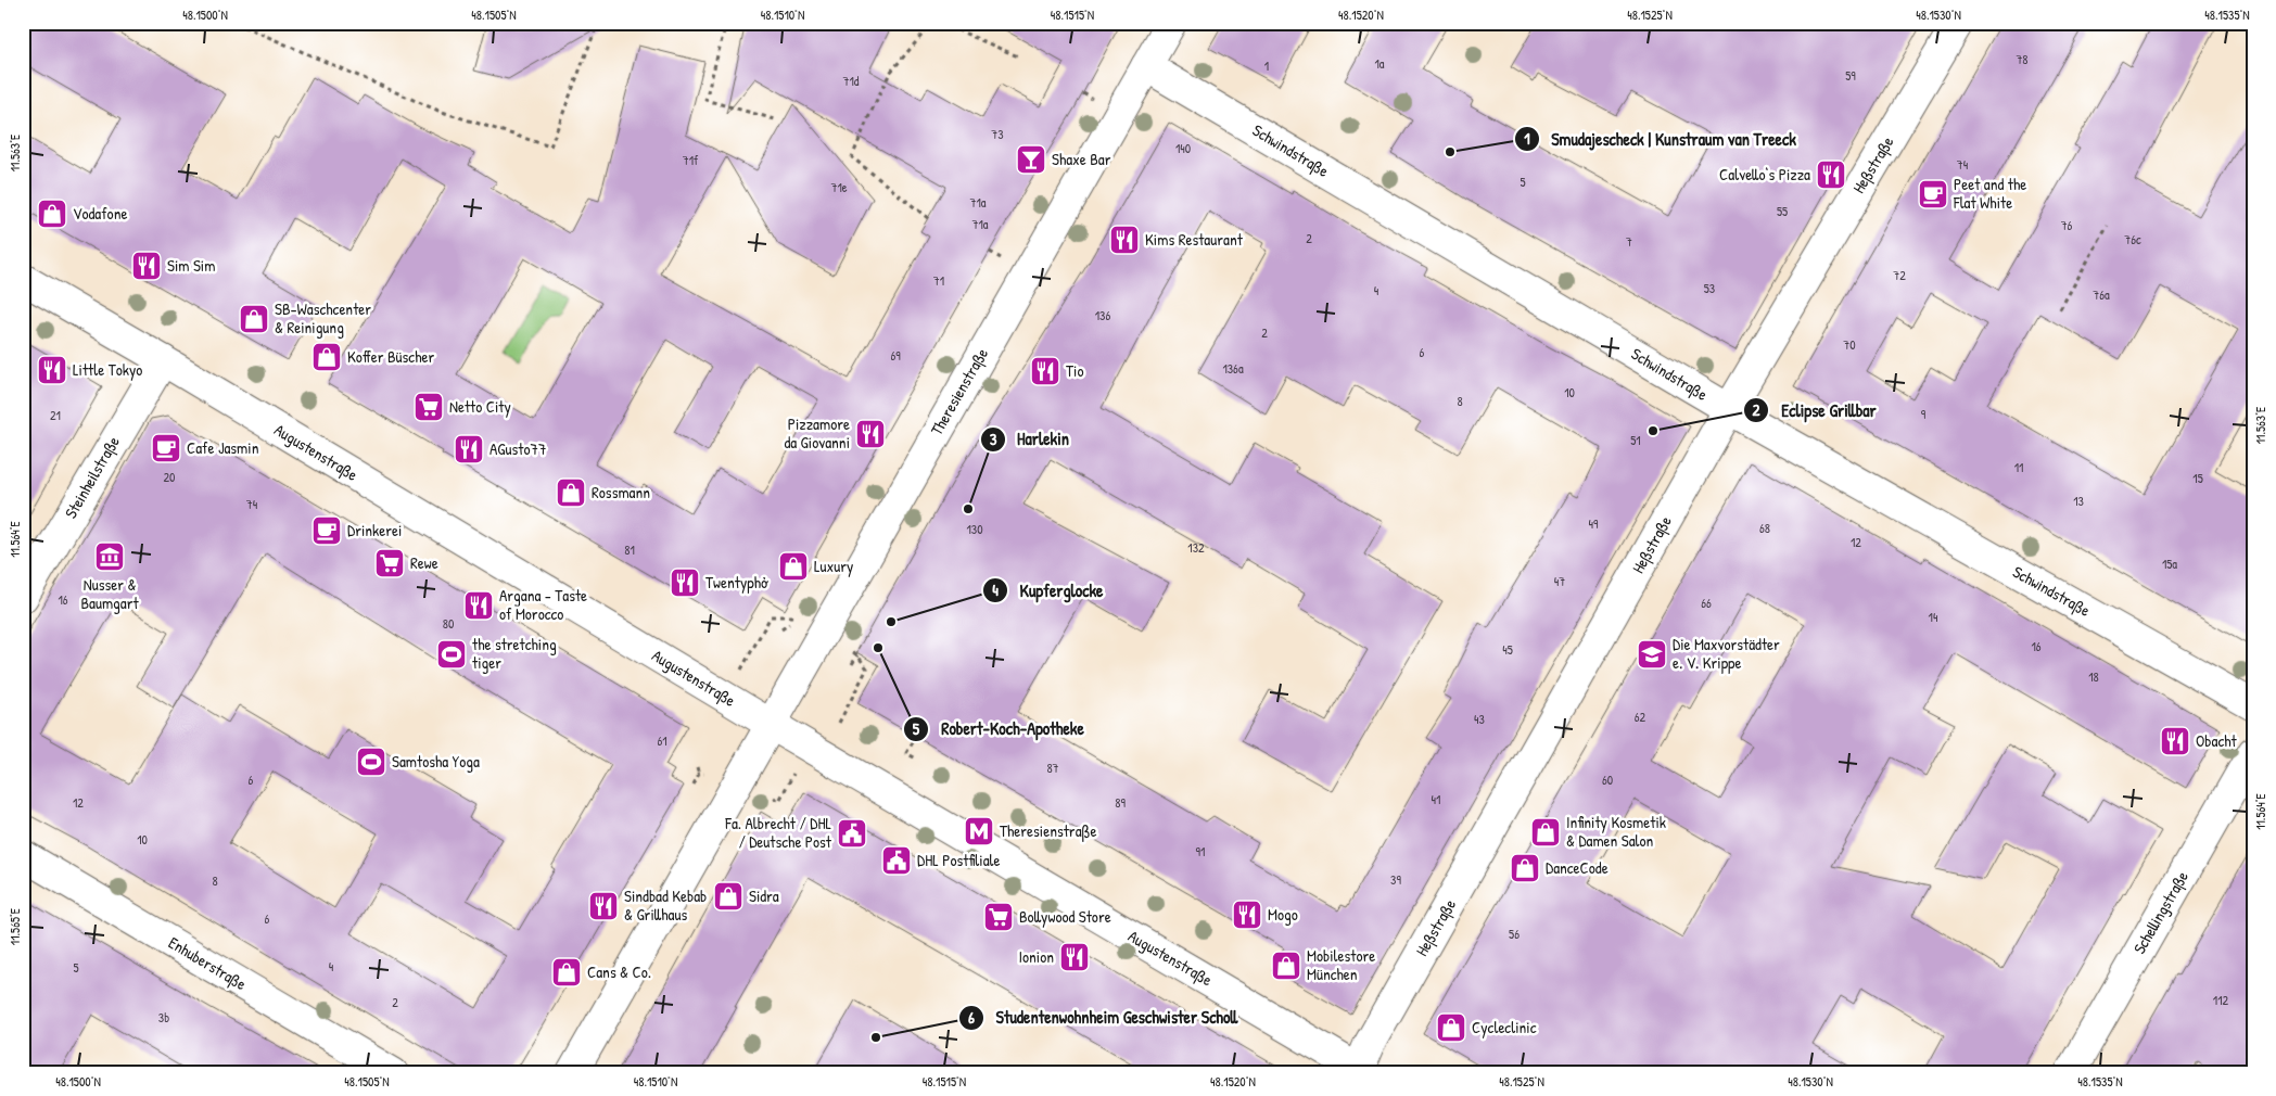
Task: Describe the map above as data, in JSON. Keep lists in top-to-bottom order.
{
  "streets": {
    "street": [
      "Schwindstraße",
      "Heßstraße",
      "Theresienstraße",
      "Augustenstraße",
      "Steinheilstraße",
      "Schellingstraße",
      "Enhuberstraße"
    ]
  },
  "crossings": [
    ["Schwindstraße", "Heßstraße"],
    ["Schwindstraße", "Theresienstraße"],
    ["Heßstraße", "Augustenstraße"],
    ["Theresienstraße", "Augustenstraße"],
    ["Augustenstraße", "Steinheilstraße"]
  ],
  "places": {
    "other": [
      "Smudajescheck | Kunstraum van Treeck",
      "Eclipse Grillbar",
      "Harlekin",
      "Kupferglocke",
      "Robert-Koch-Apotheke",
      "Studentenwohnheim Geschwister Scholl"
    ],
    "bar": ["Shaxe Bar"],
    "restaurant": [
      "Calvello‘s Pizza",
      "Kims Restaurant",
      "Sim Sim",
      "Little Tokyo",
      "Tio",
      "Pizzamore da Giovanni",
      "AGusto77",
      "Twentyphở",
      "Argana - Taste of Morocco",
      "Obacht",
      "Sindbad Kebab & Grillhaus",
      "Mogo",
      "Ionion"
    ],
    "cafe": ["Peet and the Flat White", "Cafe Jasmin", "Drinkerei"],
    "shop": [
      "Vodafone",
      "SB-Waschcenter & Reinigung",
      "Koffer Büscher",
      "Rossmann",
      "Luxury",
      "Infinity Kosmetik & Damen Salon",
      "DanceCode",
      "Sidra",
      "Mobilestore München",
      "Cans & Co.",
      "Cycleclinic"
    ],
    "supermarket": ["Netto City", "Rewe", "Bollywood Store"],
    "museum": ["Nusser & Baumgart"],
    "sports": ["the stretching tiger", "Samtosha Yoga"],
    "school or university": ["Die Maxvorstädter e. V. Krippe"],
    "metro station": ["Theresienstraße"],
    "public building": ["Fa. Albrecht / DHL / Deutsche Post", "DHL Postfiliale"]
  },
  "house_numbers": [
    "78",
    "1a",
    "1",
    "59",
    "71d",
    "73",
    "140",
    "71f",
    "74",
    "5",
    "71e",
    "71a",
    "55",
    "71a",
    "76",
    "2",
    "76c",
    "7",
    "72",
    "71",
    "53",
    "4",
    "76a",
    "136",
    "2",
    "70",
    "6",
    "69",
    "136a",
    "10",
    "8",
    "9",
    "21",
    "51",
    "11",
    "20",
    "15",
    "13",
    "74",
    "49",
    "68",
    "130",
    "12",
    "132",
    "81",
    "15a",
    "47",
    "16",
    "66",
    "14",
    "80",
    "16",
    "45",
    "18",
    "62",
    "43",
    "61",
    "87",
    "6",
    "60",
    "41",
    "12",
    "89",
    "10",
    "91",
    "39",
    "8",
    "6",
    "56",
    "4",
    "5",
    "112",
    "2",
    "3b"
  ],
  "coordinates": [
    "48.1500°N",
    "48.1505°N",
    "48.1510°N",
    "48.1515°N",
    "48.1520°N",
    "48.1525°N",
    "48.1530°N",
    "48.1535°N",
    "11.563°E",
    "11.564°E",
    "11.565°E"
  ]
}
